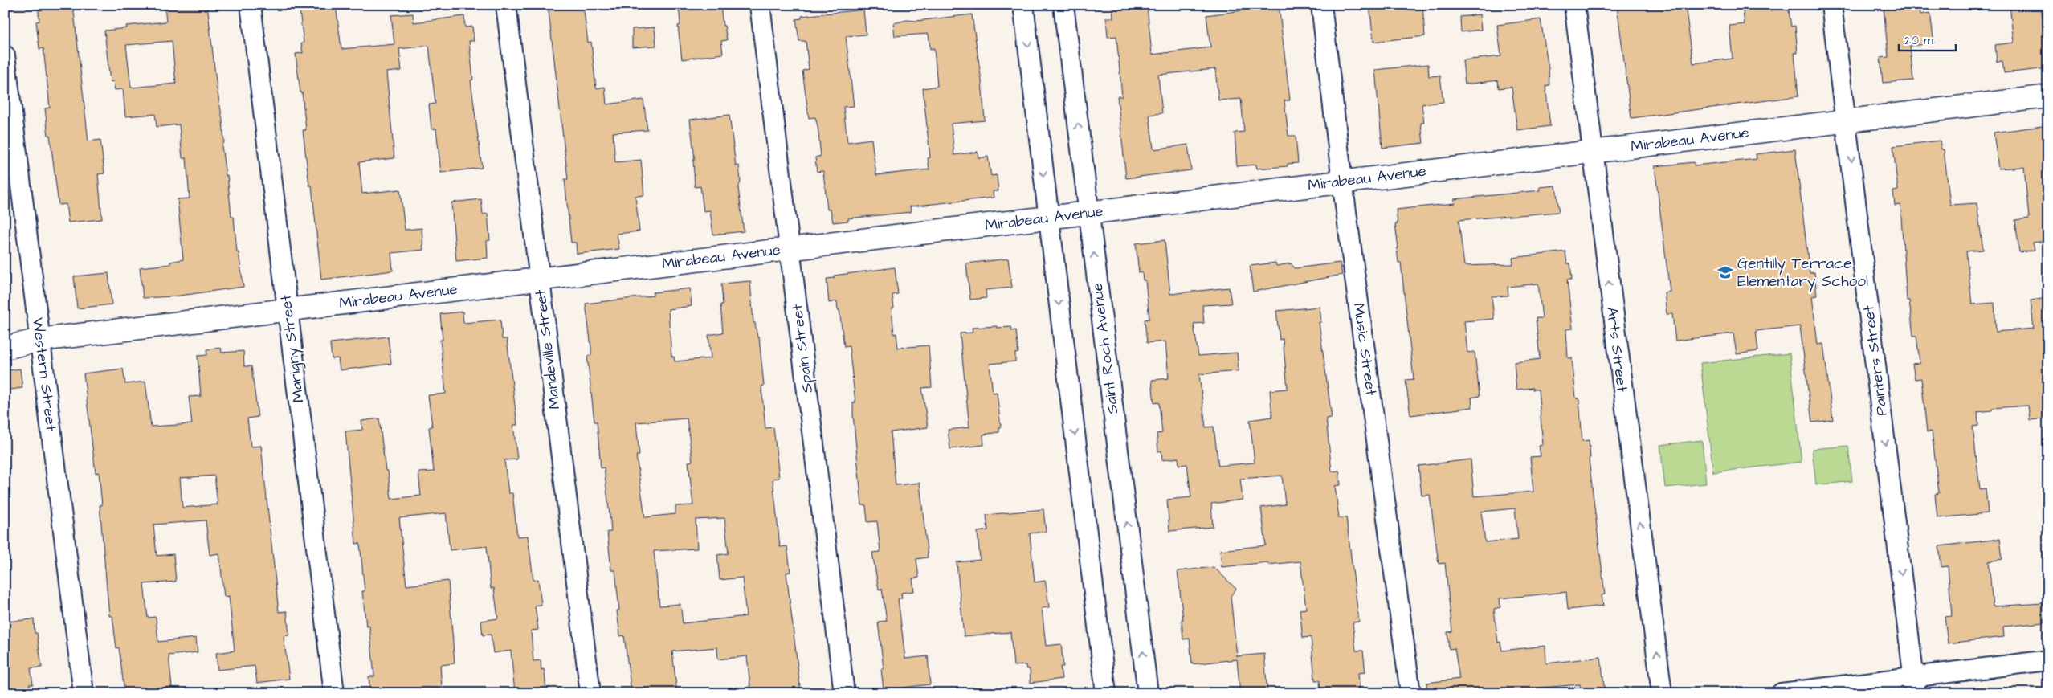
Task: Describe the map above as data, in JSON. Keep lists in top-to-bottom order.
{
  "streets": {
    "street": [
      "Mirabeau Avenue",
      "Marigny Street",
      "Spain Street",
      "Saint Roch Avenue",
      "Mandeville Street",
      "Music Street",
      "Arts Street",
      "Painters Street",
      "Western Street"
    ]
  },
  "crossings": [
    ["Mirabeau Avenue", "Marigny Street"],
    ["Mirabeau Avenue", "Spain Street"],
    ["Mirabeau Avenue", "Saint Roch Avenue"],
    ["Mirabeau Avenue", "Mandeville Street"],
    ["Mirabeau Avenue", "Music Street"],
    ["Mirabeau Avenue", "Arts Street"],
    ["Mirabeau Avenue", "Painters Street"],
    ["Mirabeau Avenue", "Western Street"]
  ],
  "one_way": ["Arts Street", "Painters Street"],
  "places": {
    "school or university": ["Gentilly Terrace Elementary School"]
  },
  "scale_bar": "20 m"
}
